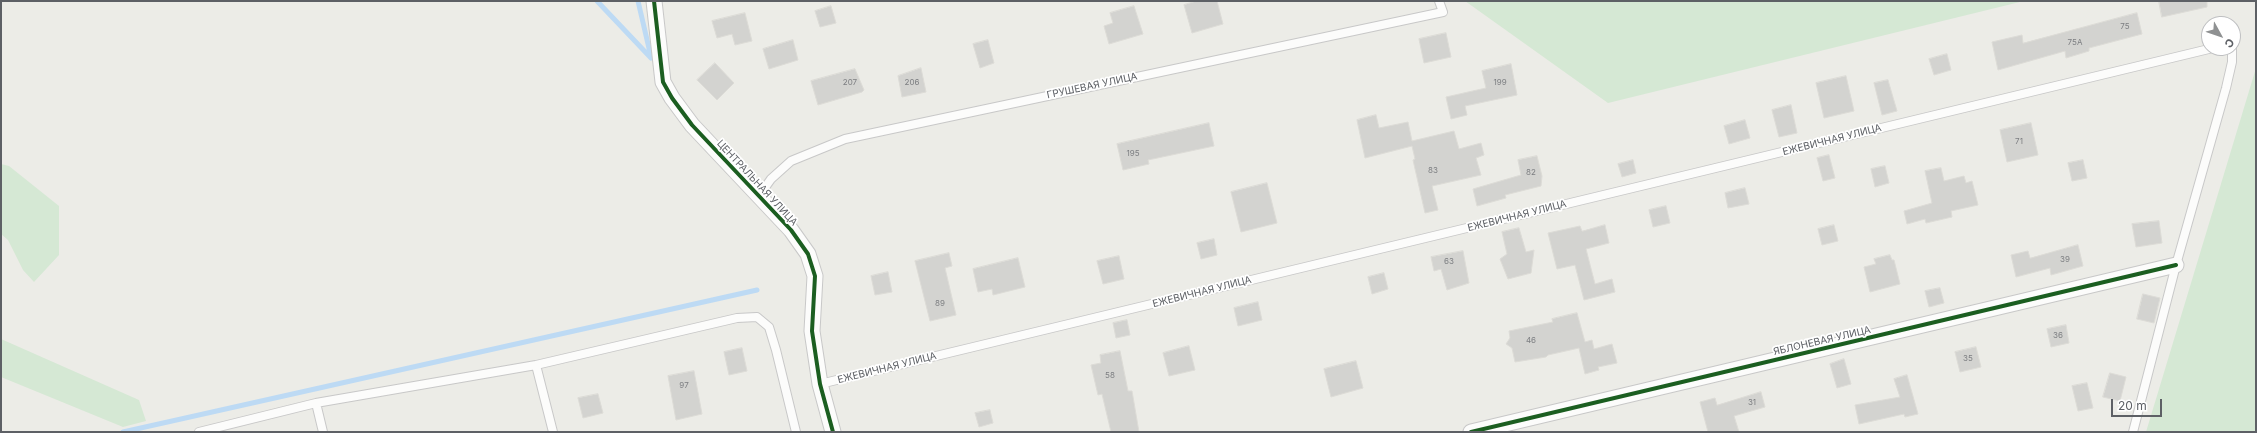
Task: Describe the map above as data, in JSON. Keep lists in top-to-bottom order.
{
  "streets": {
    "street": ["ЦЕНТРАЛЬНАЯ УЛИЦА", "ЯБЛОНЕВАЯ УЛИЦА"],
    "lane": ["ГРУШЕВАЯ УЛИЦА", "ЕЖЕВИЧНАЯ УЛИЦА"]
  },
  "crossings": [
    ["ГРУШЕВАЯ УЛИЦА", "ЦЕНТРАЛЬНАЯ УЛИЦА"],
    ["ЕЖЕВИЧНАЯ УЛИЦА", "ЦЕНТРАЛЬНАЯ УЛИЦА"]
  ],
  "house_numbers": [
    "75",
    "75А",
    "207",
    "206",
    "199",
    "71",
    "195",
    "83",
    "82",
    "39",
    "63",
    "89",
    "36",
    "46",
    "35",
    "58",
    "97",
    "31"
  ],
  "scale_bar": "20 m",
  "north": "bottom right"
}
